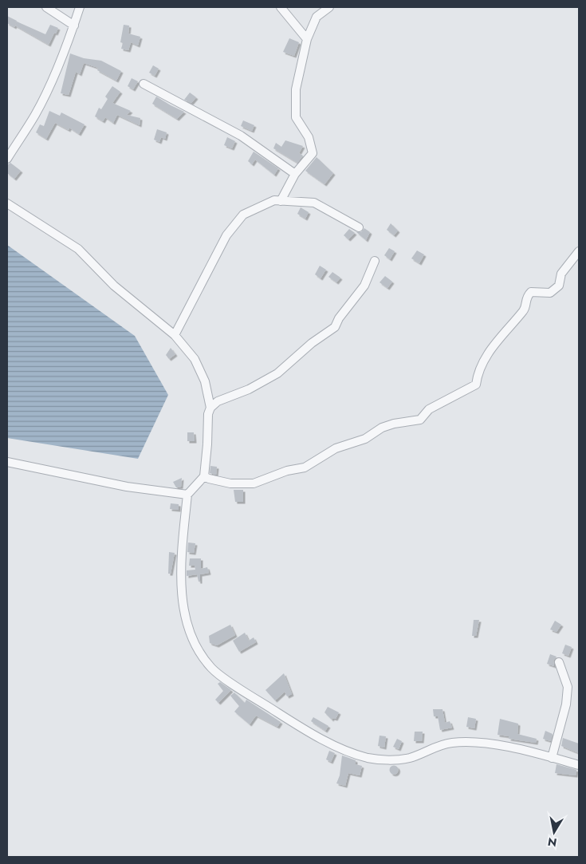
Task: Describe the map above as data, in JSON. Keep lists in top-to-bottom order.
{
  "north": "bottom"
}
